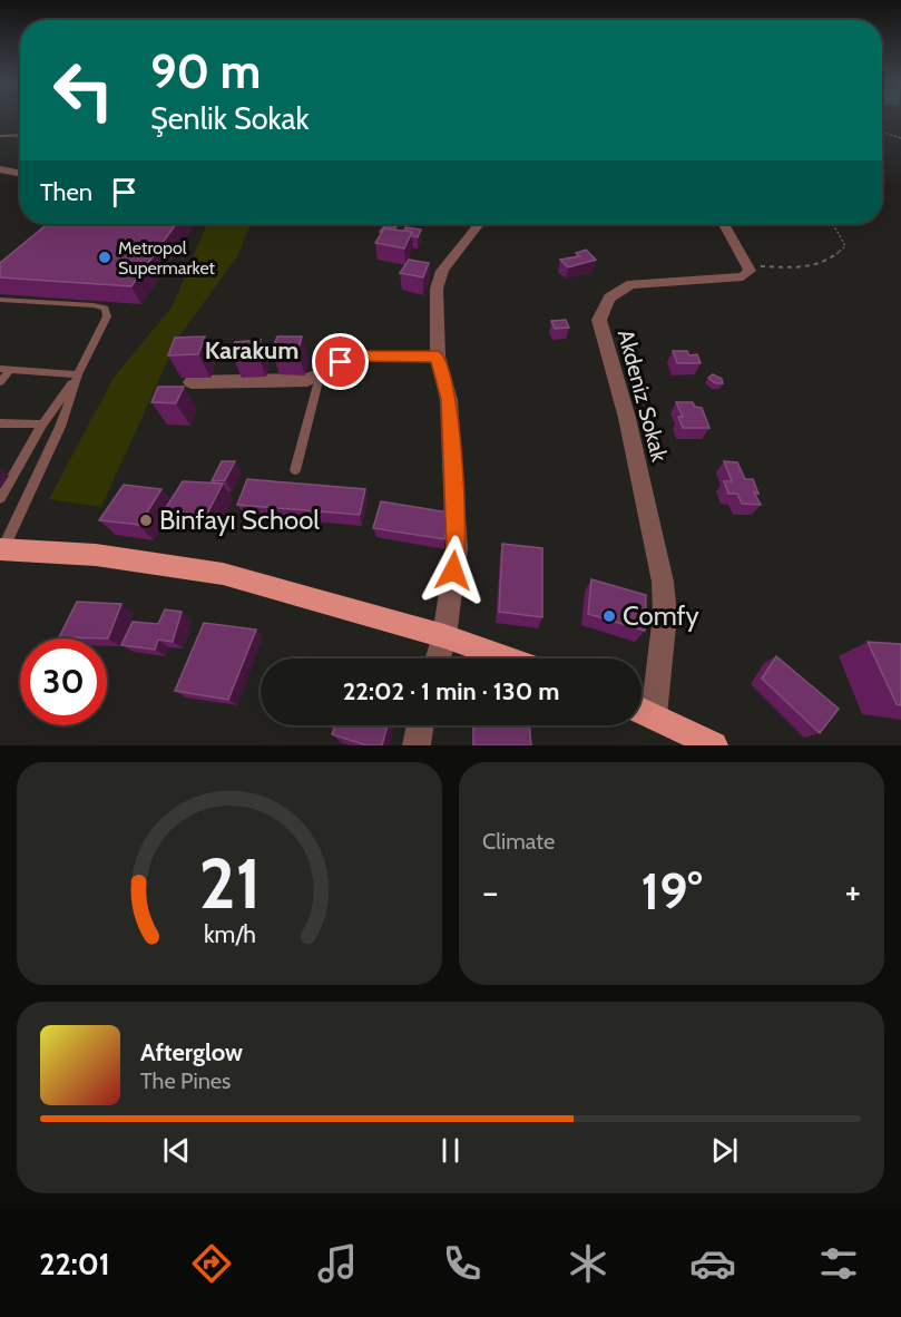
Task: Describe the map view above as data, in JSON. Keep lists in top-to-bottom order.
{
  "streets": {
    "street": ["Akdeniz Sokak"]
  },
  "districts": ["Karakum"],
  "places": ["Metropol Supermarket", "Binfayı School", "Comfy"],
  "page": {
    "turn": ["90 m", "Şenlik Sokak"],
    "then": "Then",
    "limit": "30",
    "trip": "22:02 · 1 min · 130 m",
    "tile": "Climate",
    "heat": ["−", "19°", "+"],
    "song": ["Afterglow", "The Pines"],
    "tabs": "22:01",
    "gauge": ["21", "km/h"]
  }
}
